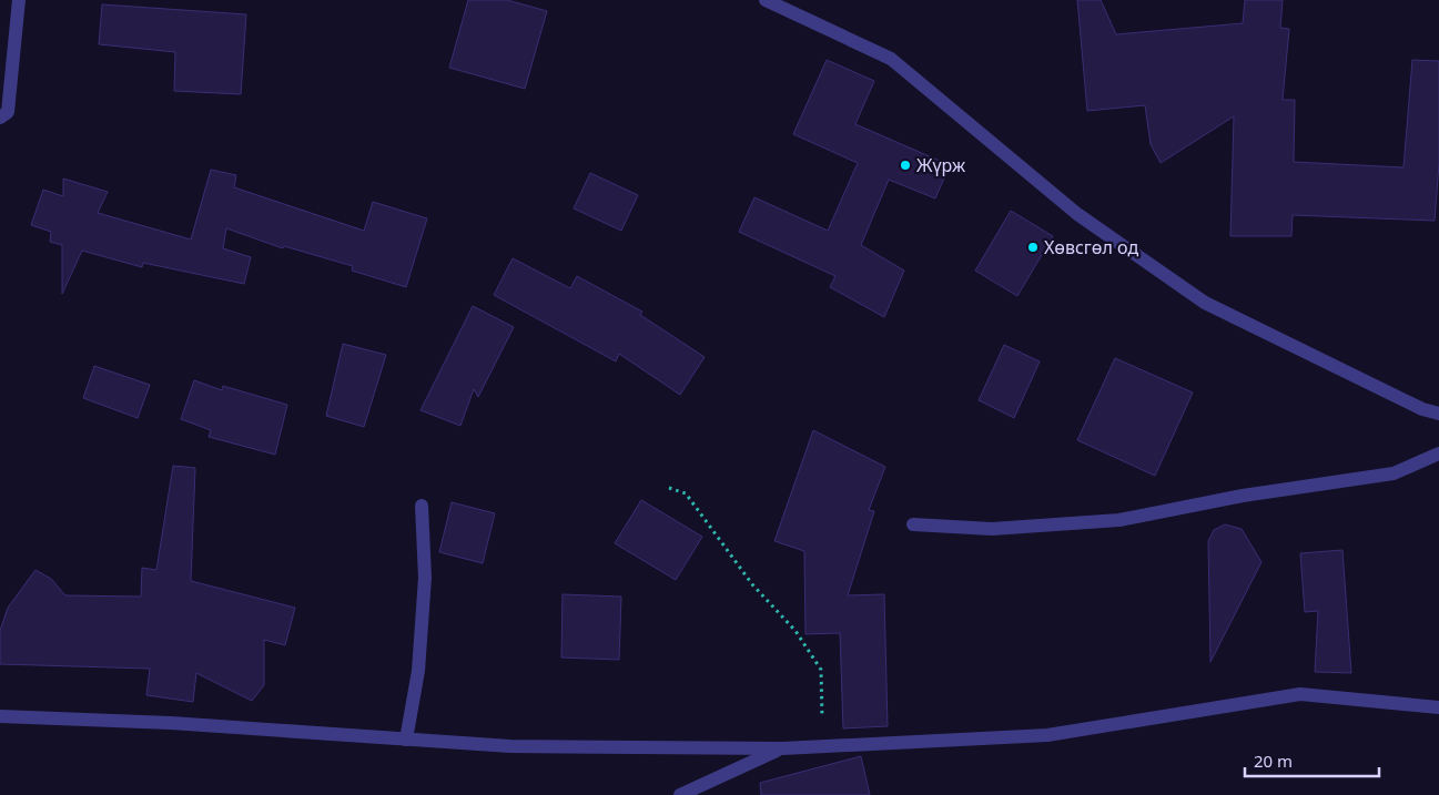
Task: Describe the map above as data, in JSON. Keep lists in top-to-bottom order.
{
  "places": ["Жүрж", "Хөвсгөл од"],
  "scale_bar": "20 m"
}
